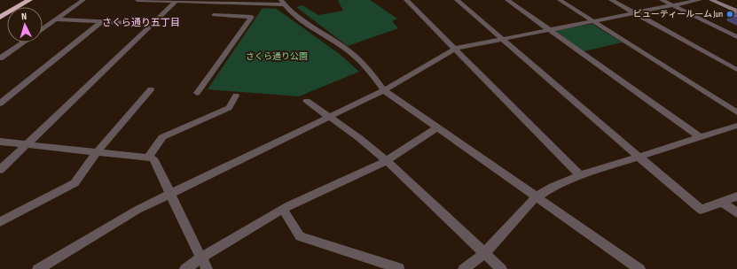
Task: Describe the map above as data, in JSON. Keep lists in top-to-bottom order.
{
  "districts": ["さくら通り五丁目"],
  "parks": ["さくら通り公園"],
  "places": ["ビューティールーム Jun"],
  "north": "top"
}
